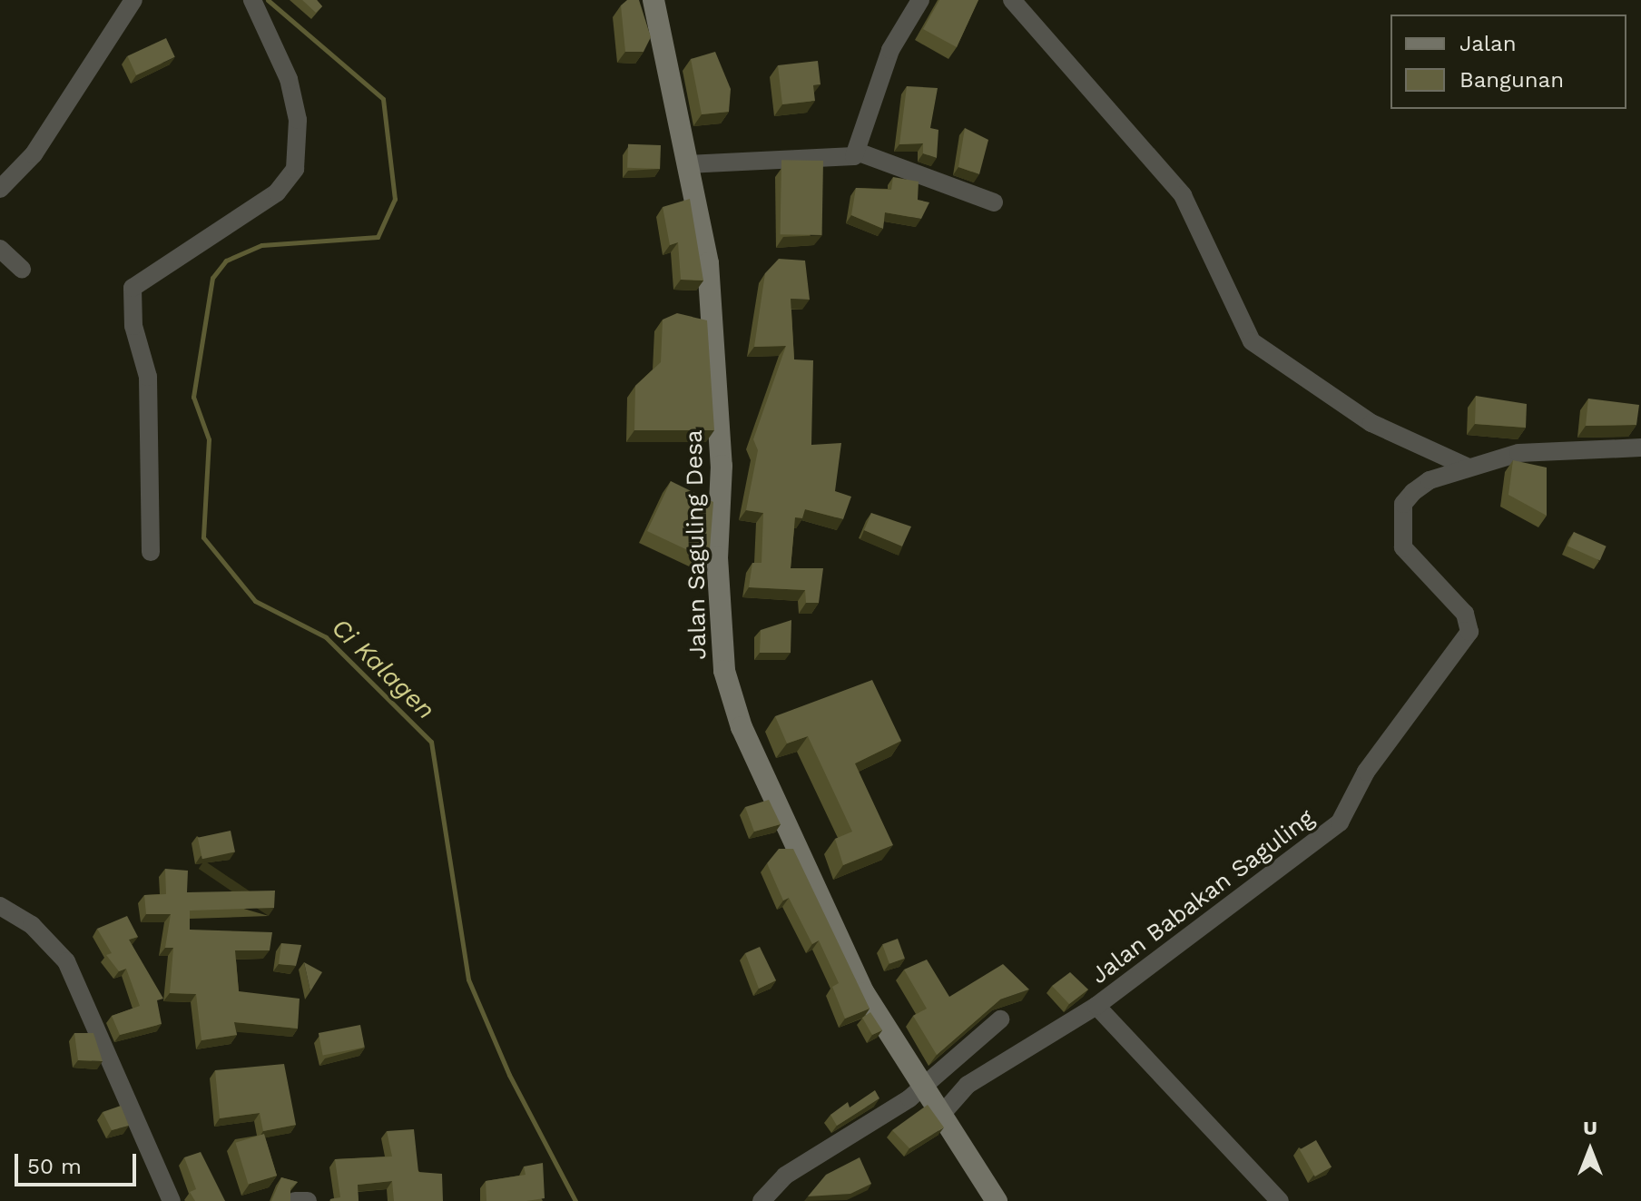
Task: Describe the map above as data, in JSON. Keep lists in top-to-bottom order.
{
  "streets": {
    "street": ["Jalan Saguling Desa", "Jalan Babakan Saguling"]
  },
  "crossings": [
    ["Jalan Saguling Desa", "Jalan Babakan Saguling"]
  ],
  "water": ["Ci Kalagen"],
  "legend": ["Jalan", "Bangunan"],
  "scale_bar": "50 m",
  "north": "top"
}
